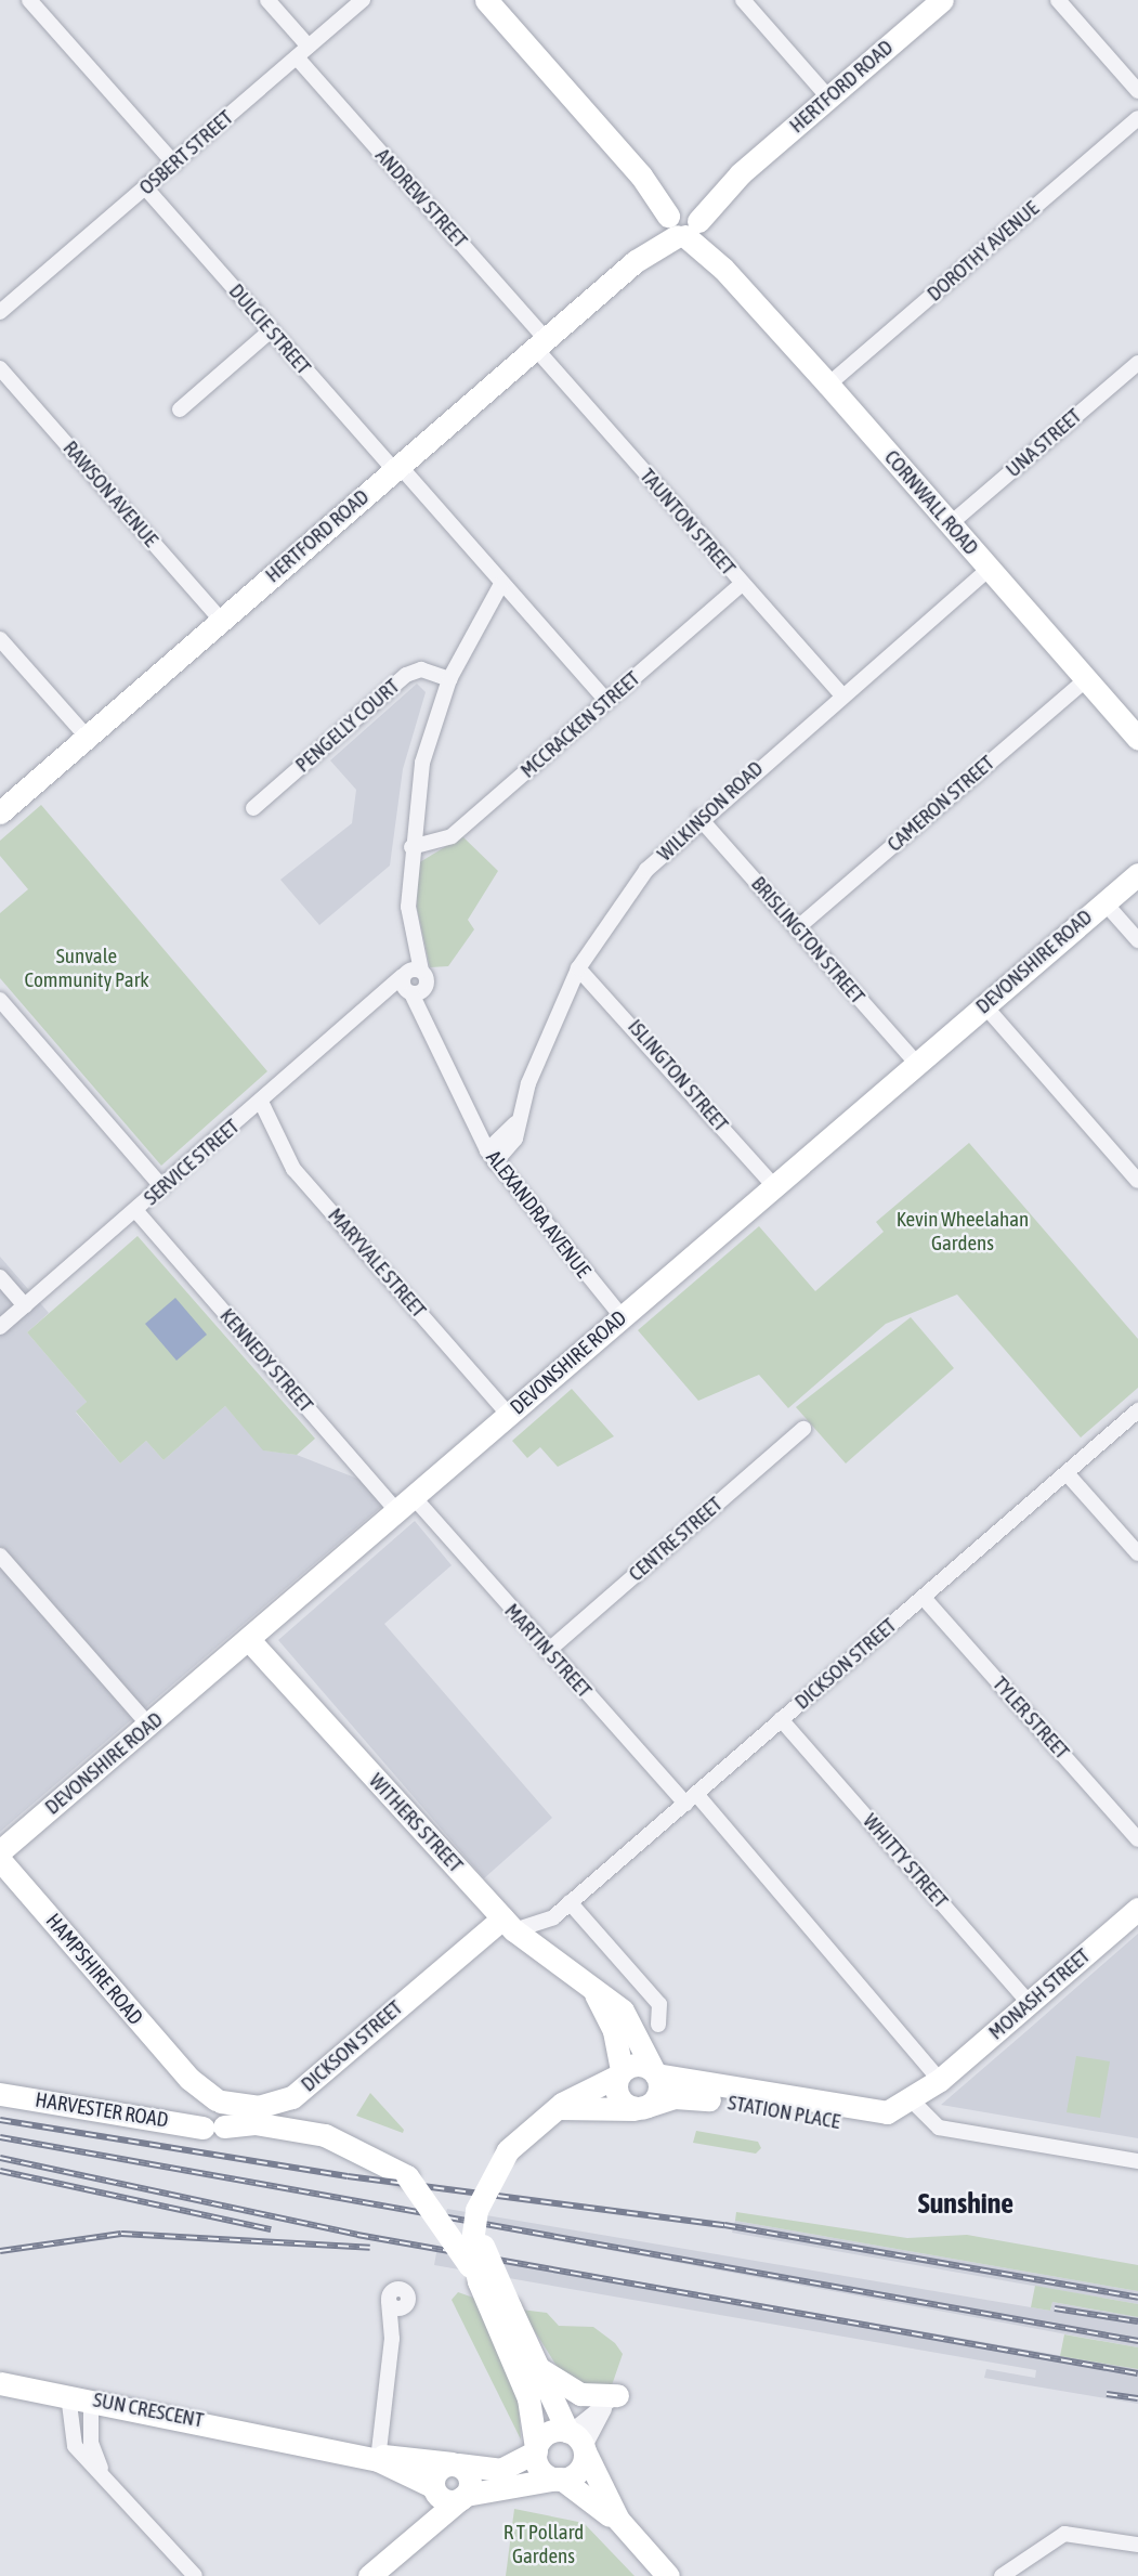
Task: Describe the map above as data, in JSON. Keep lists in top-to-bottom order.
{
  "streets": {
    "street": [
      "HERTFORD ROAD",
      "OSBERT STREET",
      "ANDREW STREET",
      "DOROTHY AVENUE",
      "DULCIE STREET",
      "UNA STREET",
      "RAWSON AVENUE",
      "CORNWALL ROAD",
      "TAUNTON STREET",
      "MCCRACKEN STREET",
      "PENGELLY COURT",
      "CAMERON STREET",
      "WILKINSON ROAD",
      "BRISLINGTON STREET",
      "DEVONSHIRE ROAD",
      "ISLINGTON STREET",
      "SERVICE STREET",
      "ALEXANDRA AVENUE",
      "MARYVALE STREET",
      "KENNEDY STREET",
      "CENTRE STREET",
      "MARTIN STREET",
      "DICKSON STREET",
      "TYLER STREET",
      "WITHERS STREET",
      "WHITTY STREET",
      "HAMPSHIRE ROAD",
      "MONASH STREET",
      "HARVESTER ROAD",
      "STATION PLACE",
      "SUN CRESCENT"
    ]
  },
  "crossings": [
    ["HERTFORD ROAD", "ANDREW STREET"],
    ["HERTFORD ROAD", "DULCIE STREET"],
    ["HERTFORD ROAD", "RAWSON AVENUE"],
    ["HERTFORD ROAD", "CORNWALL ROAD"],
    ["HERTFORD ROAD", "TAUNTON STREET"],
    ["OSBERT STREET", "ANDREW STREET"],
    ["OSBERT STREET", "DULCIE STREET"],
    ["ANDREW STREET", "TAUNTON STREET"],
    ["DOROTHY AVENUE", "CORNWALL ROAD"],
    ["DULCIE STREET", "MCCRACKEN STREET"],
    ["DULCIE STREET", "ALEXANDRA AVENUE"],
    ["UNA STREET", "CORNWALL ROAD"],
    ["CORNWALL ROAD", "CAMERON STREET"],
    ["CORNWALL ROAD", "WILKINSON ROAD"],
    ["TAUNTON STREET", "MCCRACKEN STREET"],
    ["TAUNTON STREET", "WILKINSON ROAD"],
    ["MCCRACKEN STREET", "ALEXANDRA AVENUE"],
    ["PENGELLY COURT", "ALEXANDRA AVENUE"],
    ["CAMERON STREET", "BRISLINGTON STREET"],
    ["WILKINSON ROAD", "BRISLINGTON STREET"],
    ["WILKINSON ROAD", "ISLINGTON STREET"],
    ["WILKINSON ROAD", "ALEXANDRA AVENUE"],
    ["BRISLINGTON STREET", "DEVONSHIRE ROAD"],
    ["DEVONSHIRE ROAD", "ISLINGTON STREET"],
    ["DEVONSHIRE ROAD", "ALEXANDRA AVENUE"],
    ["DEVONSHIRE ROAD", "MARYVALE STREET"],
    ["DEVONSHIRE ROAD", "KENNEDY STREET"],
    ["DEVONSHIRE ROAD", "MARTIN STREET"],
    ["DEVONSHIRE ROAD", "WITHERS STREET"],
    ["SERVICE STREET", "ALEXANDRA AVENUE"],
    ["SERVICE STREET", "MARYVALE STREET"],
    ["SERVICE STREET", "KENNEDY STREET"],
    ["KENNEDY STREET", "MARTIN STREET"],
    ["CENTRE STREET", "MARTIN STREET"],
    ["MARTIN STREET", "DICKSON STREET"],
    ["MARTIN STREET", "MONASH STREET"],
    ["DICKSON STREET", "TYLER STREET"],
    ["DICKSON STREET", "WITHERS STREET"],
    ["DICKSON STREET", "WHITTY STREET"],
    ["DICKSON STREET", "HAMPSHIRE ROAD"],
    ["DICKSON STREET", "HARVESTER ROAD"],
    ["WITHERS STREET", "STATION PLACE"],
    ["WHITTY STREET", "MONASH STREET"],
    ["HAMPSHIRE ROAD", "HARVESTER ROAD"],
    ["MONASH STREET", "STATION PLACE"]
  ],
  "districts": ["Sunshine"],
  "parks": ["Sunvale Community Park", "Kevin Wheelahan Gardens", "R T Pollard Gardens"]
}
